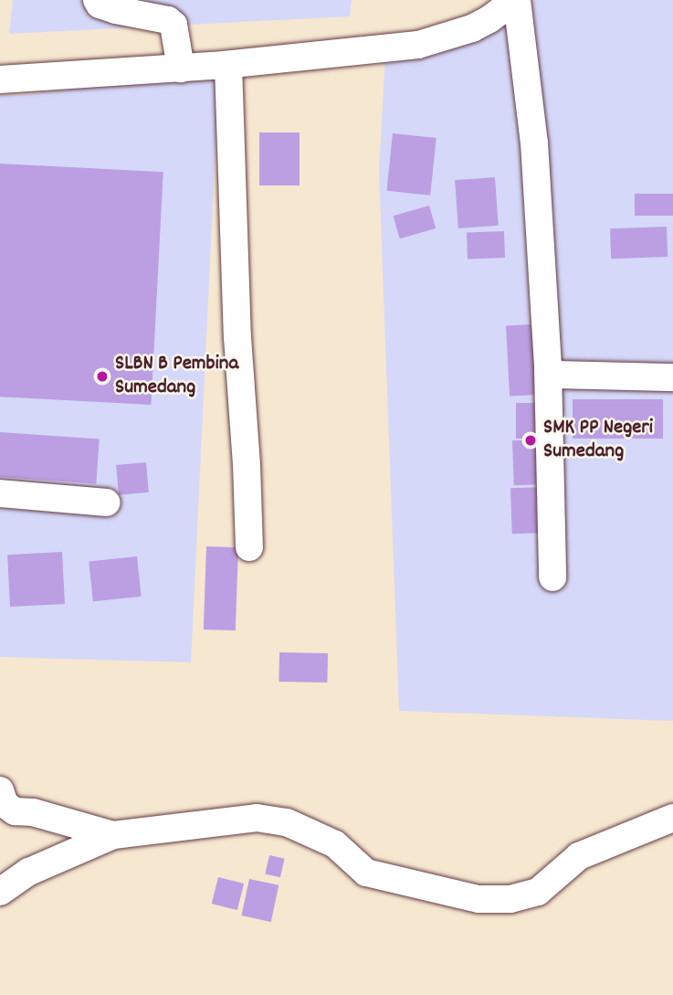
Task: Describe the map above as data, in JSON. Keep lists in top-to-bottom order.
{
  "places": ["SLBN B Pembina Sumedang", "SMK PP Negeri Sumedang"]
}
